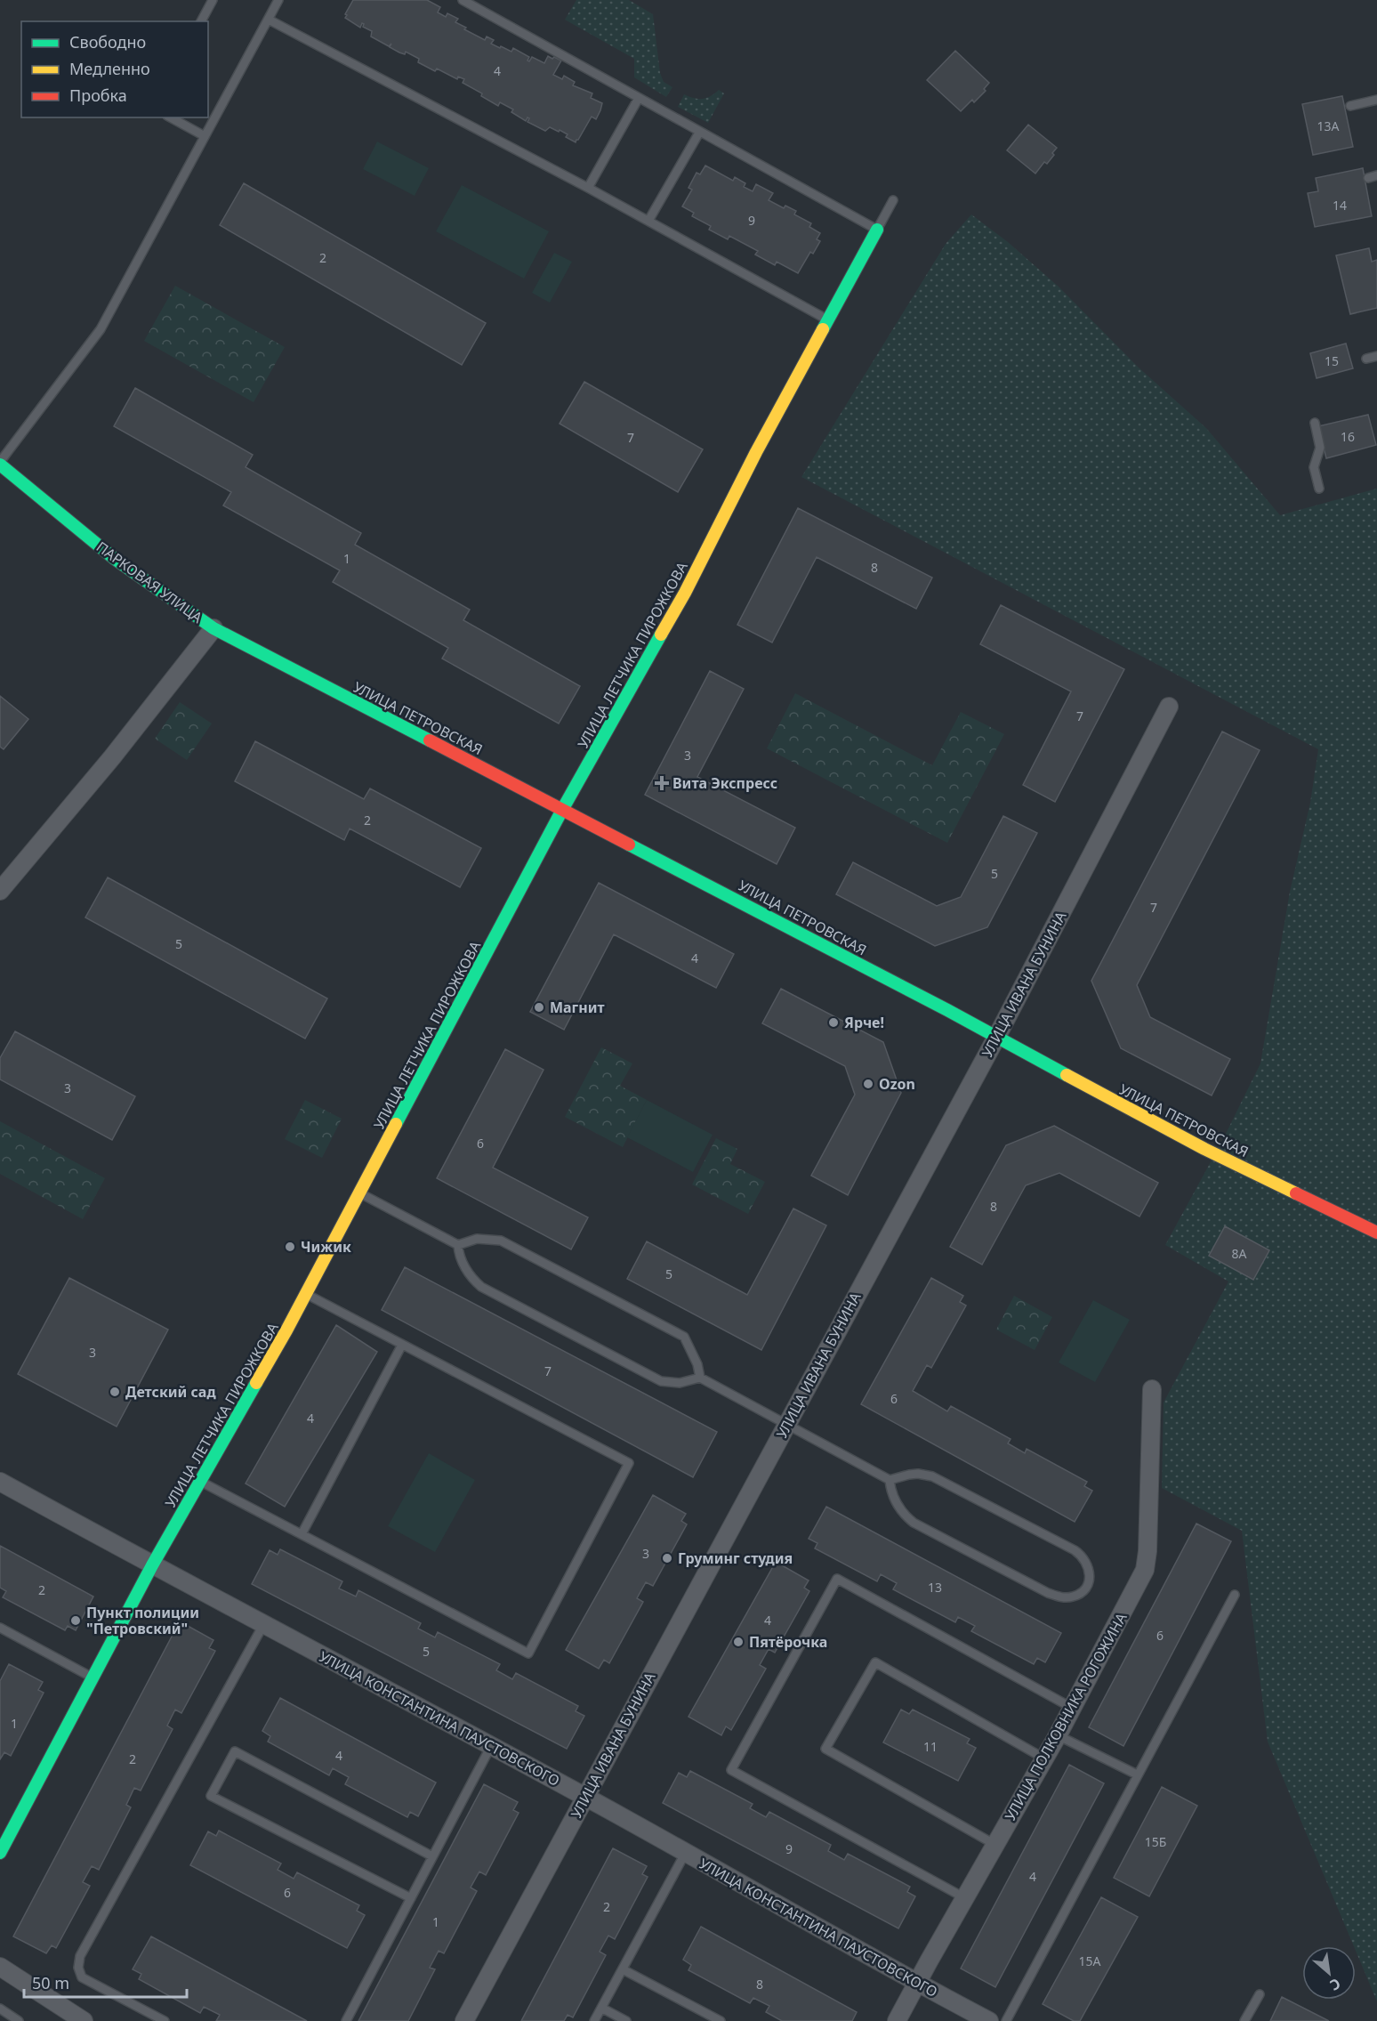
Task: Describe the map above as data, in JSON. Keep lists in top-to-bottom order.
{
  "streets": {
    "street": [
      "ПАРКОВАЯ УЛИЦА",
      "УЛИЦА ЛЕТЧИКА ПИРОЖКОВА",
      "УЛИЦА ПЕТРОВСКАЯ",
      "УЛИЦА ИВАНА БУНИНА",
      "УЛИЦА ПОЛКОВНИКА РОГОЖИНА",
      "УЛИЦА КОНСТАНТИНА ПАУСТОВСКОГО"
    ]
  },
  "crossings": [
    ["ПАРКОВАЯ УЛИЦА", "УЛИЦА ПЕТРОВСКАЯ"],
    ["УЛИЦА ЛЕТЧИКА ПИРОЖКОВА", "УЛИЦА ПЕТРОВСКАЯ"],
    ["УЛИЦА ЛЕТЧИКА ПИРОЖКОВА", "УЛИЦА КОНСТАНТИНА ПАУСТОВСКОГО"],
    ["УЛИЦА ПЕТРОВСКАЯ", "УЛИЦА ИВАНА БУНИНА"],
    ["УЛИЦА ИВАНА БУНИНА", "УЛИЦА КОНСТАНТИНА ПАУСТОВСКОГО"],
    ["УЛИЦА ПОЛКОВНИКА РОГОЖИНА", "УЛИЦА КОНСТАНТИНА ПАУСТОВСКОГО"]
  ],
  "places": {
    "health": ["Вита Экспресс"],
    "other": [
      "Магнит",
      "Ярче!",
      "Ozon",
      "Чижик",
      "Детский сад",
      "Груминг студия",
      "Пункт полиции \"Петровский\"",
      "Пятёрочка"
    ]
  },
  "house_numbers": [
    "4",
    "13А",
    "14",
    "9",
    "2",
    "15",
    "16",
    "7",
    "1",
    "8",
    "7",
    "3",
    "2",
    "5",
    "7",
    "5",
    "4",
    "3",
    "6",
    "8",
    "8А",
    "5",
    "3",
    "7",
    "6",
    "4",
    "3",
    "13",
    "2",
    "4",
    "6",
    "5",
    "1",
    "11",
    "4",
    "2",
    "15Б",
    "9",
    "4",
    "6",
    "2",
    "1",
    "15А",
    "8"
  ],
  "legend": ["Свободно", "Медленно", "Пробка"],
  "scale_bar": "50 m",
  "north": "bottom right"
}
